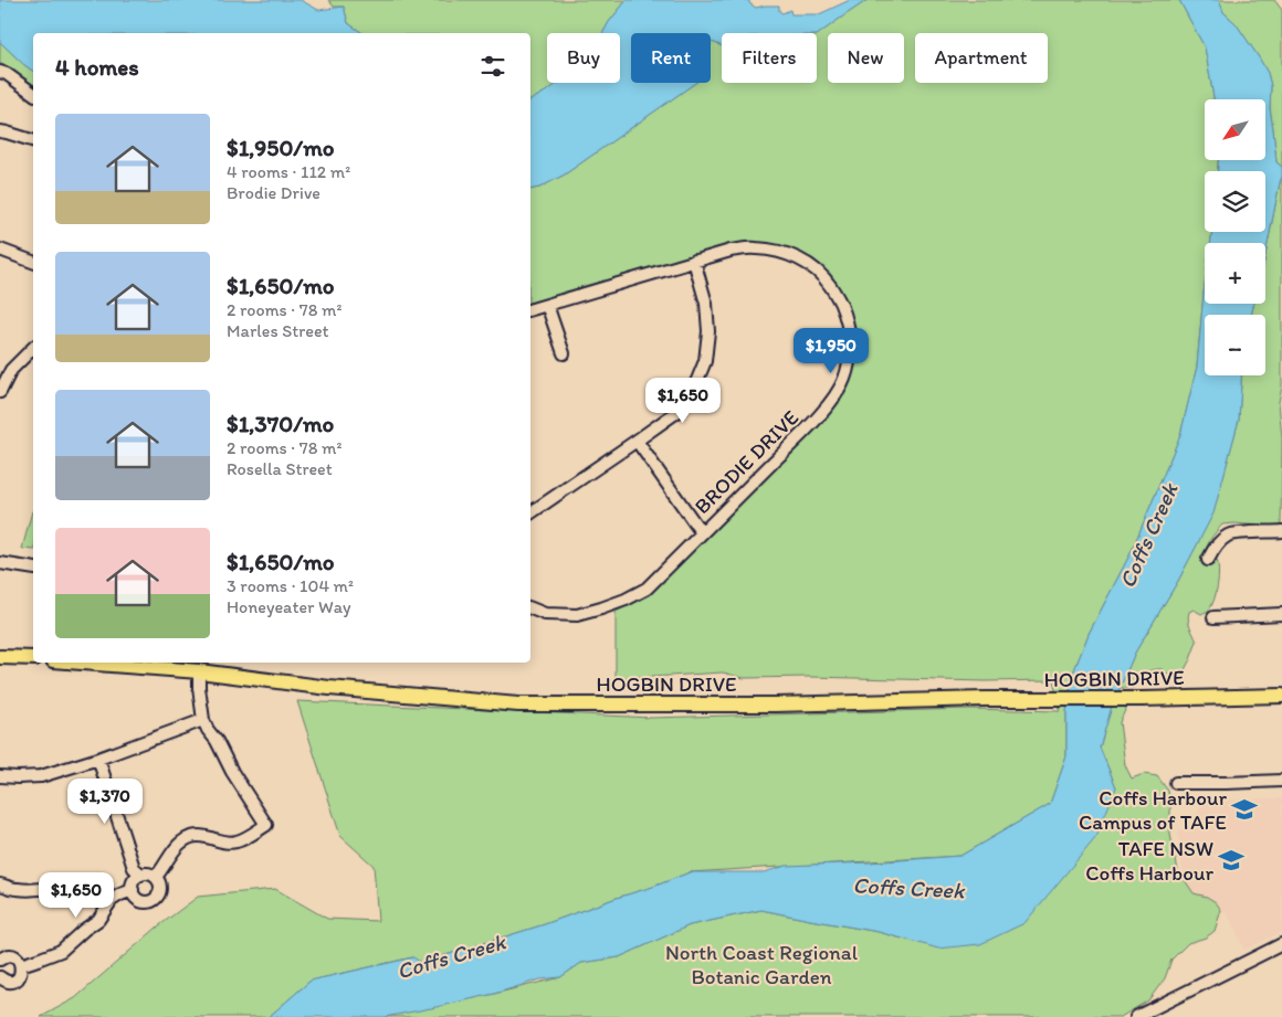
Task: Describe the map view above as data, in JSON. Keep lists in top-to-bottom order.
{
  "streets": {
    "main road": ["HOGBIN DRIVE"],
    "street": ["BRODIE DRIVE"]
  },
  "water": ["Coffs Creek"],
  "parks": ["North Coast Regional Botanic Garden"],
  "places": {
    "school or university": ["Coffs Harbour Campus of TAFE", "TAFE NSW Coffs Harbour"]
  },
  "north": "bottom left",
  "page": {
    "chip": [
      "Buy",
      "Rent",
      "Filters",
      "New",
      "Apartment"
    ],
    "heading": "4 homes",
    "map_buttons": ["+", "−"],
    "list": [
      {
        "name": "$1,950/mo",
        "note": "4 rooms · 112 m² · Brodie Drive"
      },
      {
        "name": "$1,650/mo",
        "note": "2 rooms · 78 m² · Marles Street"
      },
      {
        "name": "$1,370/mo",
        "note": "2 rooms · 78 m² · Rosella Street"
      },
      {
        "name": "$1,650/mo",
        "note": "3 rooms · 104 m² · Honeyeater Way"
      }
    ],
    "price": [
      "$1,950",
      "$1,650",
      "$1,370",
      "$1,650"
    ]
  }
}
